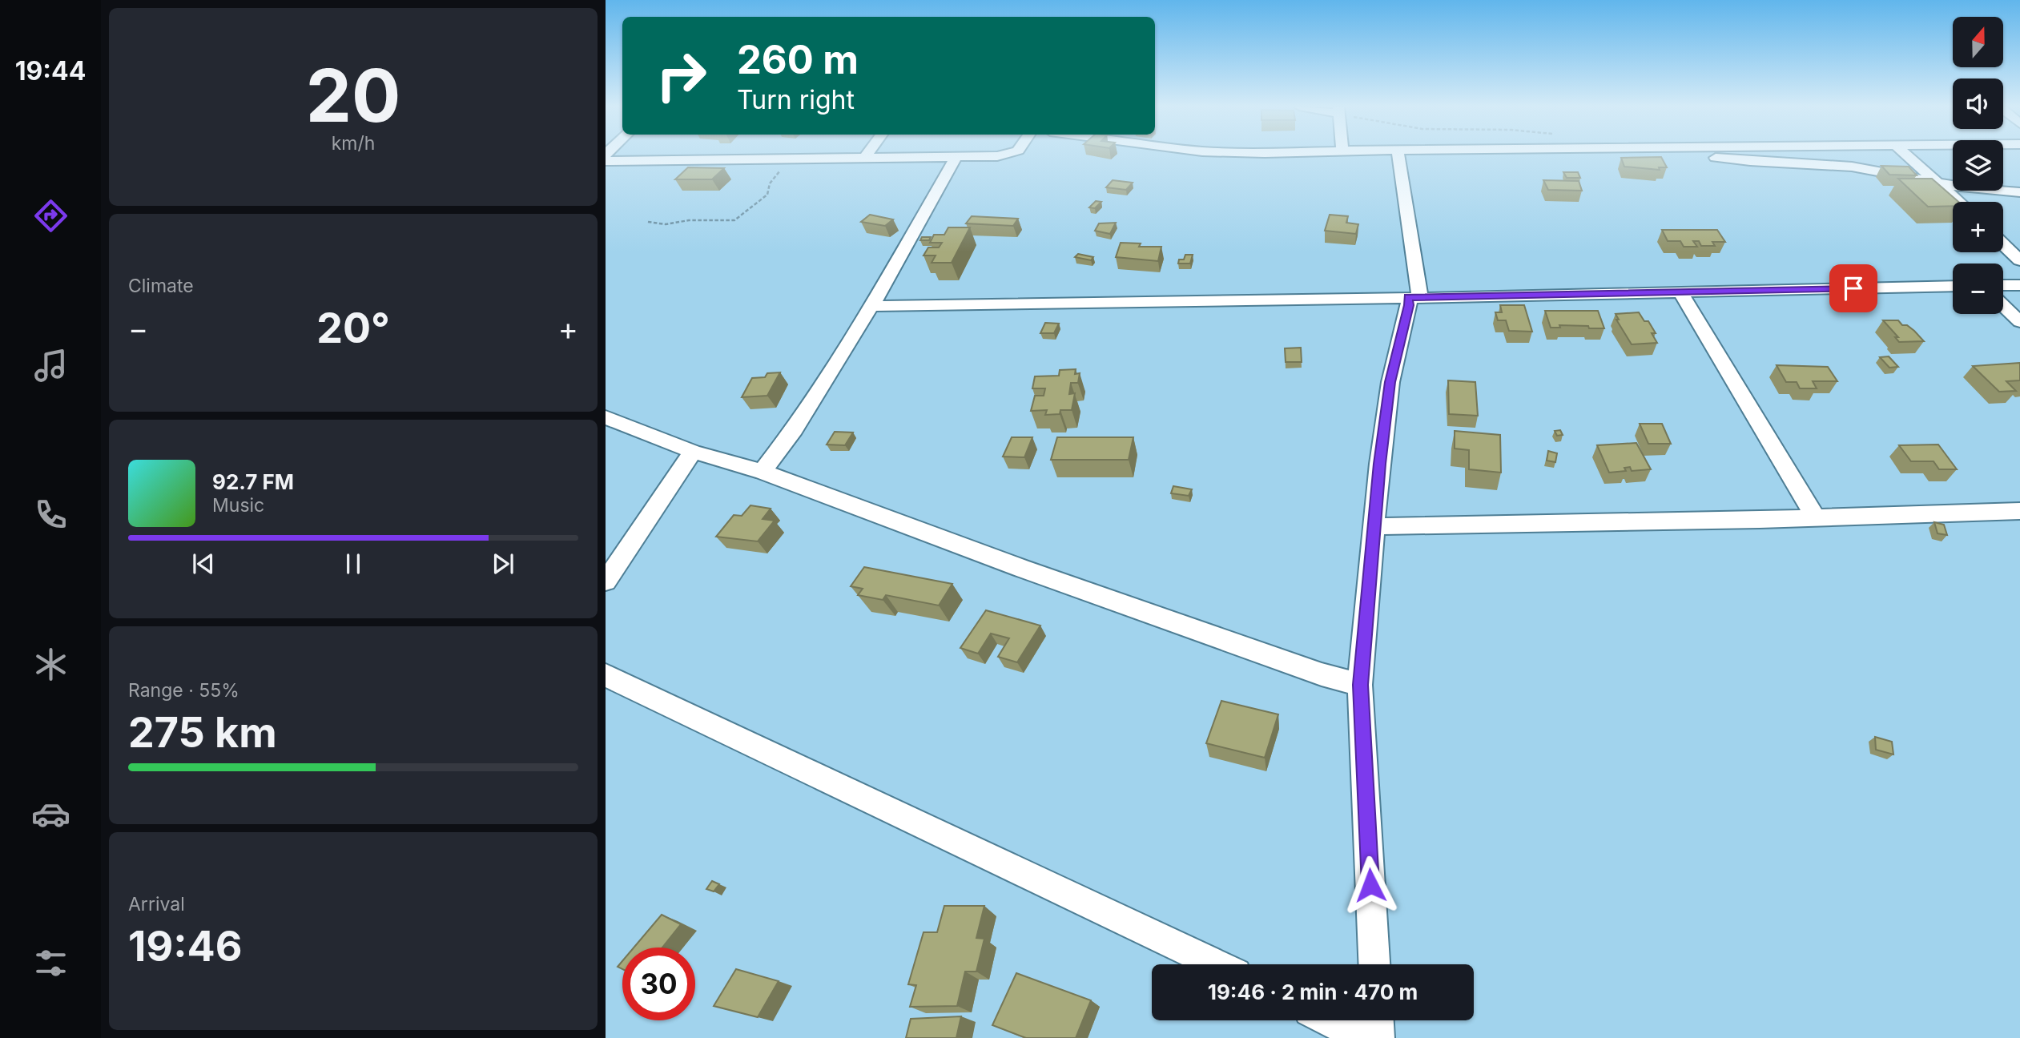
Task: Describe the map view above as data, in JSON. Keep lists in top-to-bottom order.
{
  "north": "top",
  "page": {
    "tabs": "19:44",
    "tile": [
      ["20", "km/h"],
      "Climate",
      ["Range · 55%", "275 km"],
      ["Arrival", "19:46"]
    ],
    "map_buttons": ["+", "−"],
    "turn": ["260 m", "Turn right"],
    "heat": ["−", "20°", "+"],
    "song": ["92.7 FM", "Music"],
    "limit": "30",
    "trip": "19:46 · 2 min · 470 m"
  }
}
